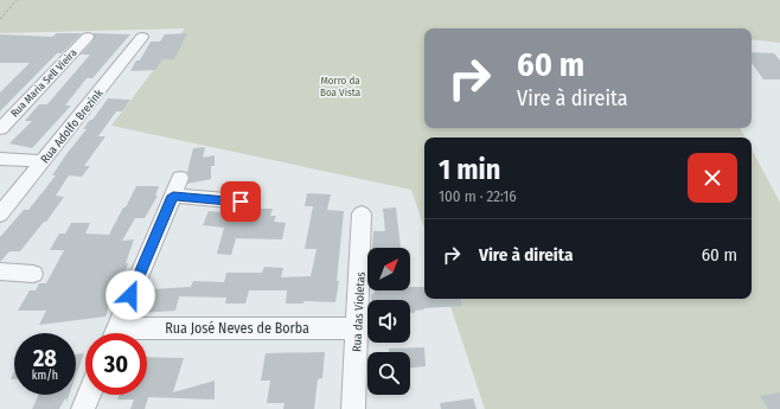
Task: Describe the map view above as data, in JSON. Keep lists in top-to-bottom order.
{
  "streets": {
    "street": [
      "Rua Maria Sell Vieira",
      "Rua Adolfo Brezink",
      "Rua das Violetas",
      "Rua José Neves de Borba"
    ]
  },
  "crossings": [
    ["Rua das Violetas", "Rua José Neves de Borba"]
  ],
  "parks": ["Morro da Boa Vista"],
  "north": "top right",
  "page": {
    "turn": ["60 m", "Vire à direita"],
    "heading": ["1 min", "100 m · 22:16"],
    "list": [
      {
        "name": "Vire à direita",
        "value": "60 m"
      }
    ],
    "speed": "28 km/h",
    "limit": "30"
  }
}
